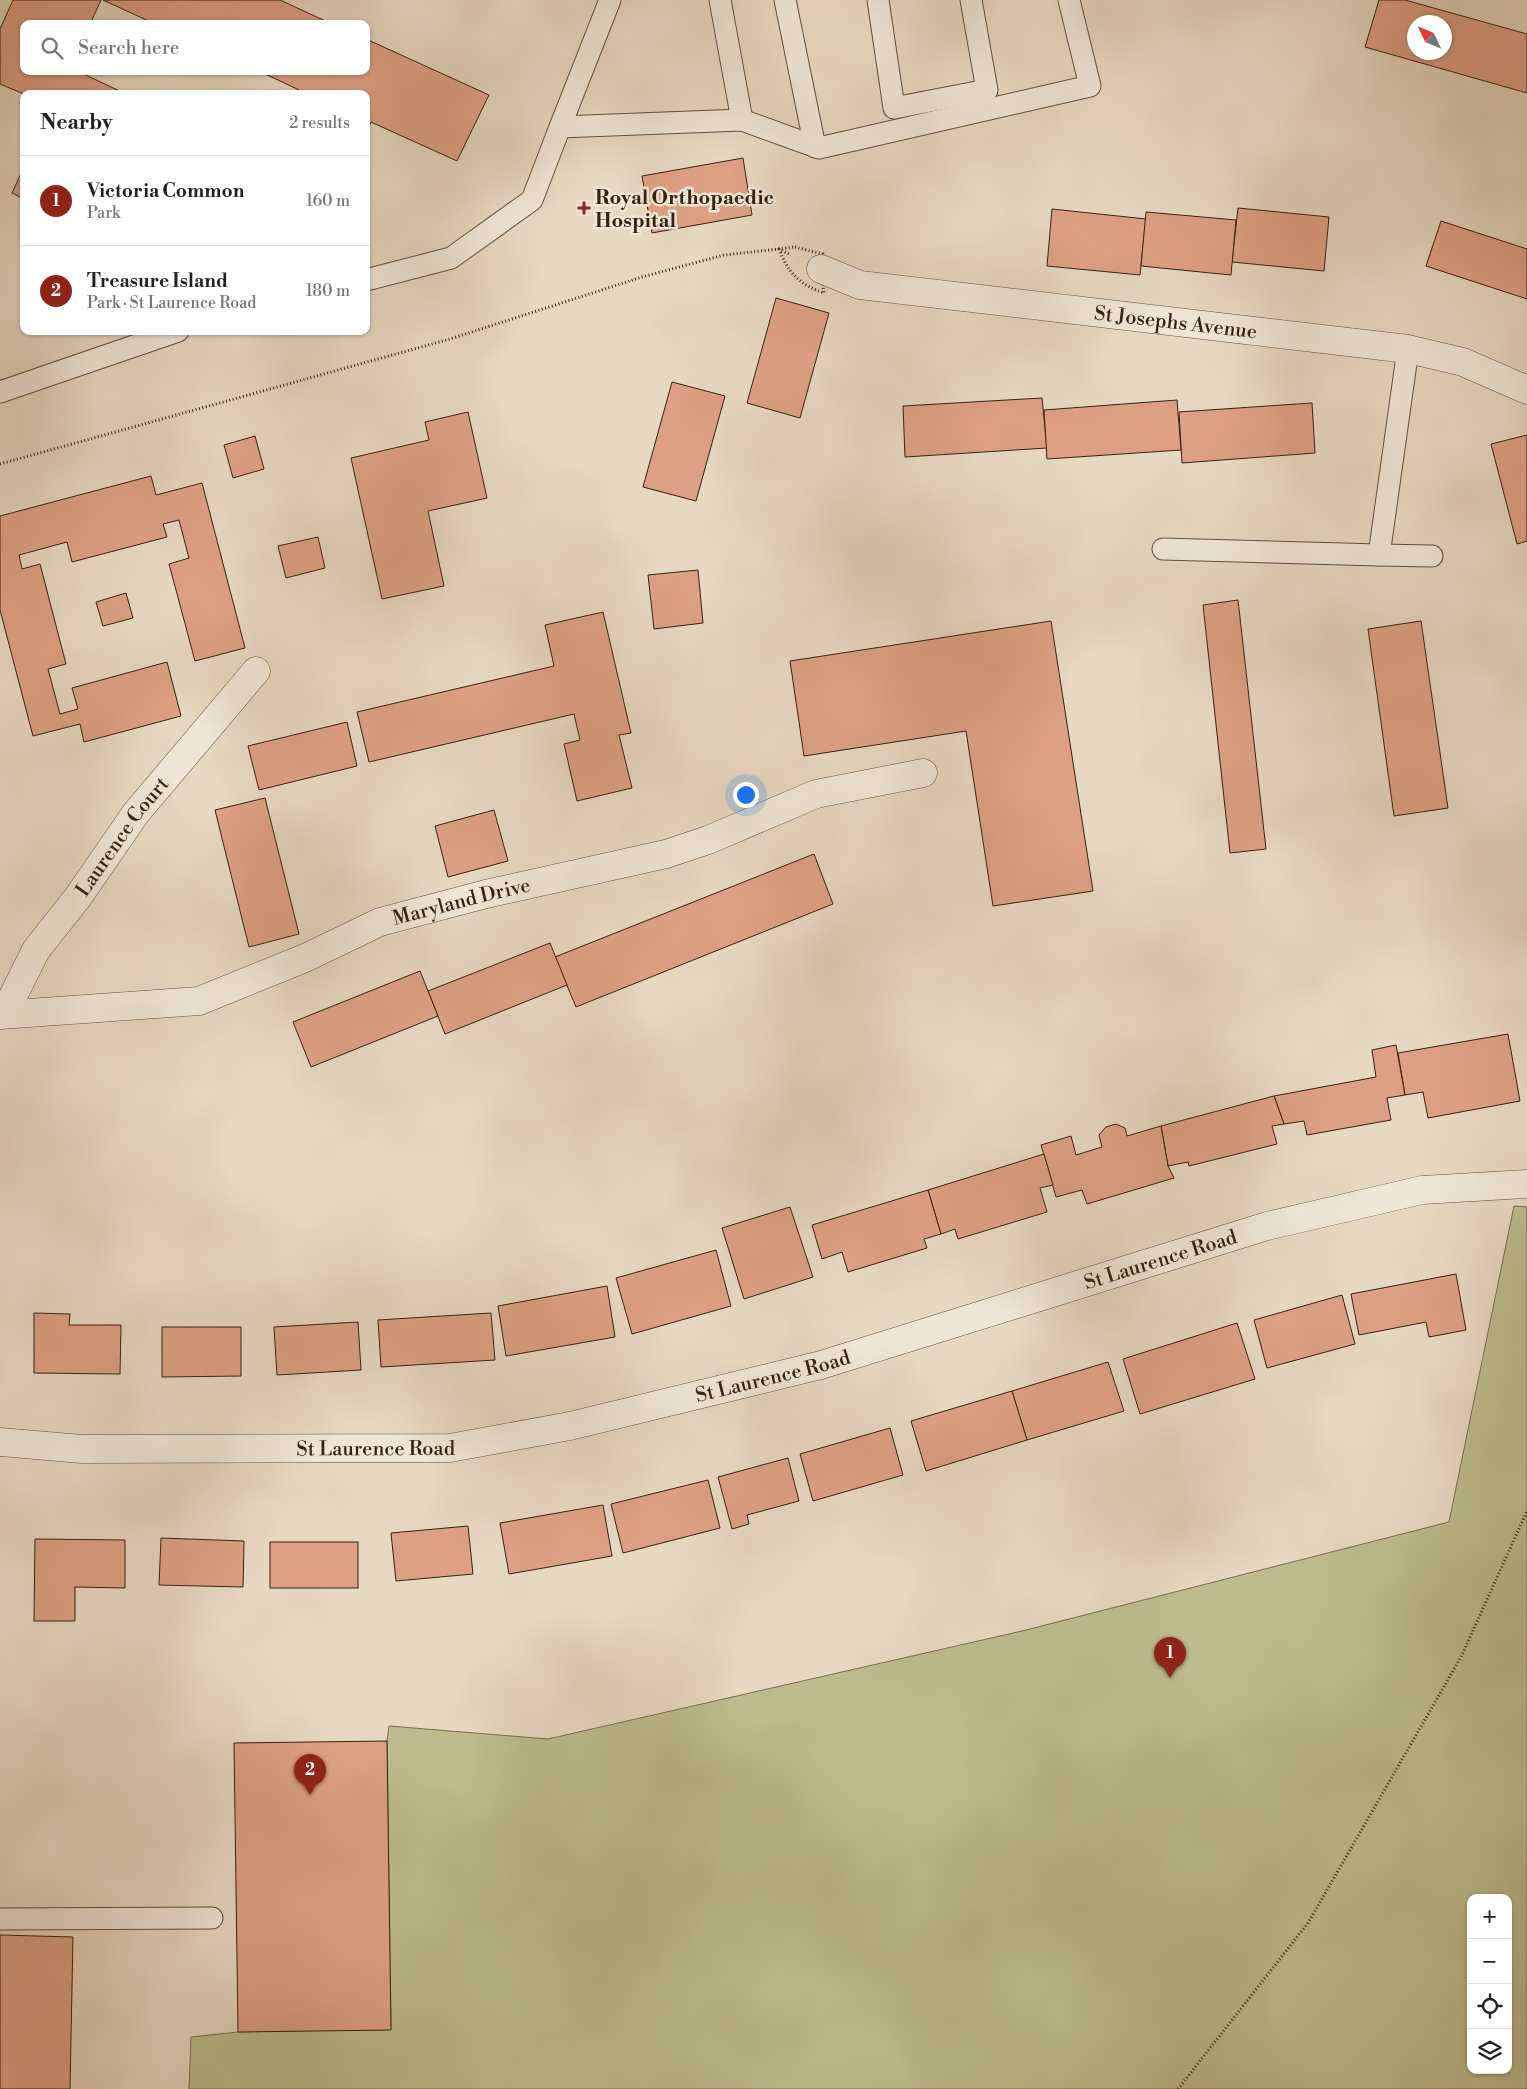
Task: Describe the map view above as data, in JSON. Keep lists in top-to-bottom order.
{
  "streets": {
    "street": [
      "St Josephs Avenue",
      "Laurence Court",
      "Maryland Drive",
      "St Laurence Road"
    ]
  },
  "crossings": [
    ["Laurence Court", "Maryland Drive"]
  ],
  "places": {
    "health": ["Royal Orthopaedic Hospital"]
  },
  "north": "top left",
  "page": {
    "search": "Search here",
    "heading": ["Nearby", "2 results"],
    "list": [
      {
        "mark": "1",
        "name": "Victoria Common",
        "note": "Park",
        "value": "160 m"
      },
      {
        "mark": "2",
        "name": "Treasure Island",
        "note": "Park · St Laurence Road",
        "value": "180 m"
      }
    ],
    "pins": ["1", "2"],
    "map_buttons": ["+", "−"]
  }
}
